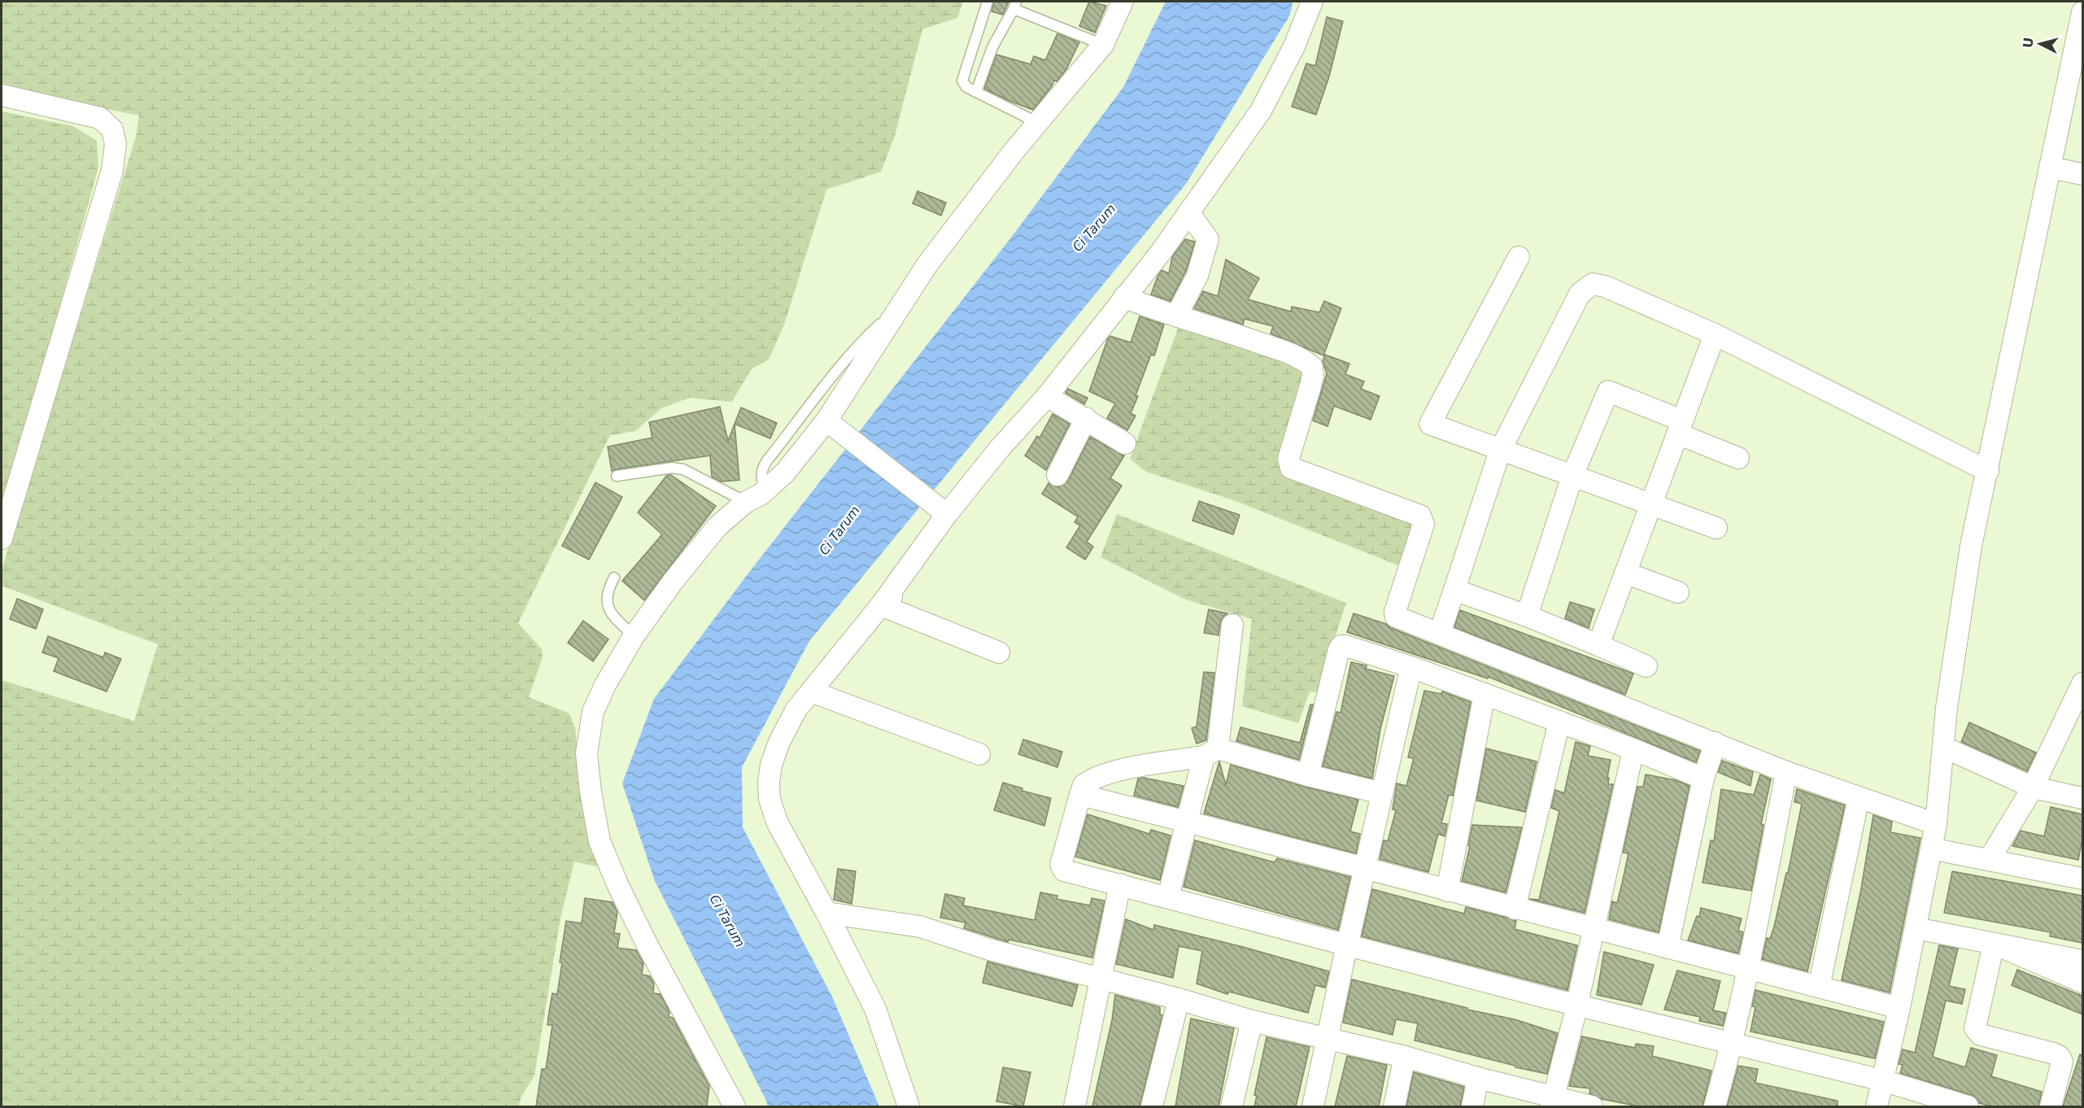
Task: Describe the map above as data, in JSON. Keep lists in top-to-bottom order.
{
  "water": ["Ci Tarum"],
  "north": "left"
}
